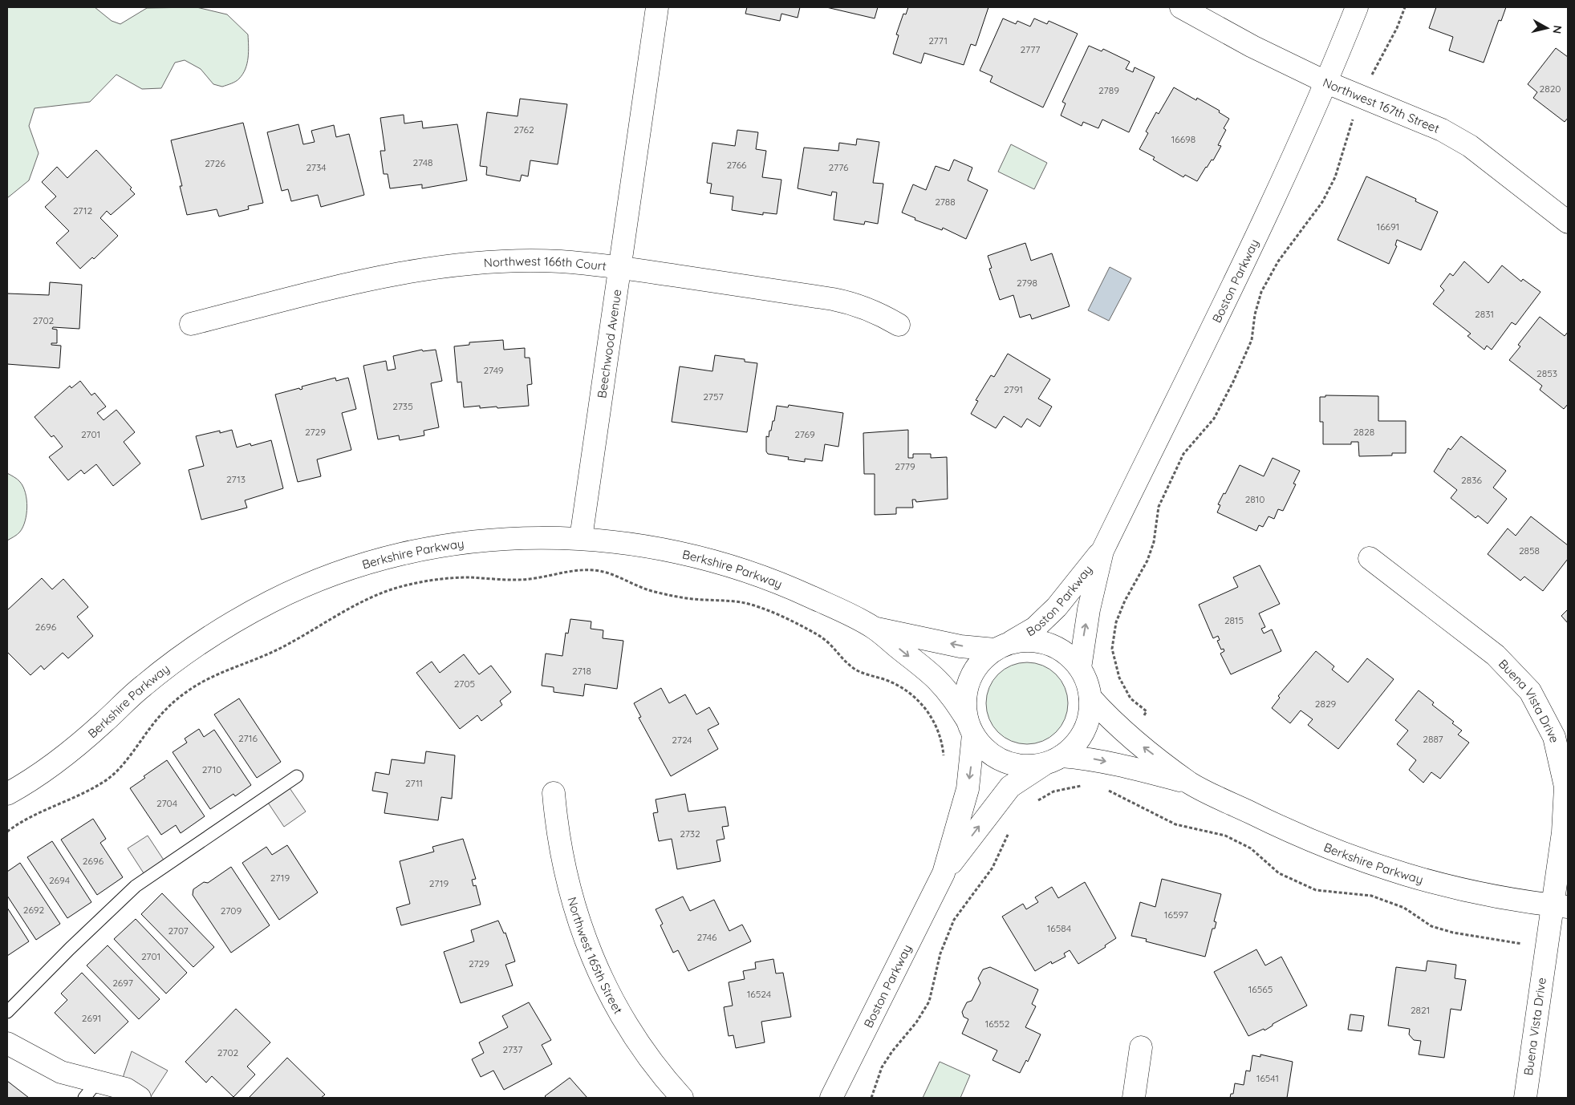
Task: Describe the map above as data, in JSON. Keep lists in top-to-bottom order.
{
  "streets": {
    "street": [
      "Northwest 167th Street",
      "Northwest 166th Court",
      "Boston Parkway",
      "Beechwood Avenue",
      "Berkshire Parkway",
      "Buena Vista Drive",
      "Northwest 165th Street"
    ]
  },
  "crossings": [
    ["Northwest 167th Street", "Boston Parkway"],
    ["Northwest 166th Court", "Beechwood Avenue"],
    ["Boston Parkway", "Berkshire Parkway"],
    ["Beechwood Avenue", "Berkshire Parkway"],
    ["Berkshire Parkway", "Buena Vista Drive"]
  ],
  "house_numbers": [
    "2771",
    "2777",
    "2820",
    "2789",
    "2762",
    "16698",
    "2748",
    "2726",
    "2766",
    "2734",
    "2776",
    "2788",
    "2712",
    "16691",
    "2798",
    "2831",
    "2702",
    "2749",
    "2853",
    "2791",
    "2757",
    "2735",
    "2729",
    "2828",
    "2701",
    "2769",
    "2779",
    "2713",
    "2836",
    "2810",
    "2858",
    "2815",
    "2696",
    "2718",
    "2705",
    "2829",
    "2716",
    "2887",
    "2724",
    "2710",
    "2711",
    "2704",
    "2732",
    "2696",
    "2719",
    "2694",
    "2719",
    "2692",
    "2709",
    "16597",
    "16584",
    "2707",
    "2746",
    "2701",
    "2729",
    "2697",
    "16565",
    "16524",
    "2821",
    "2691",
    "16552",
    "2737",
    "2702",
    "16541"
  ],
  "north": "right"
}
